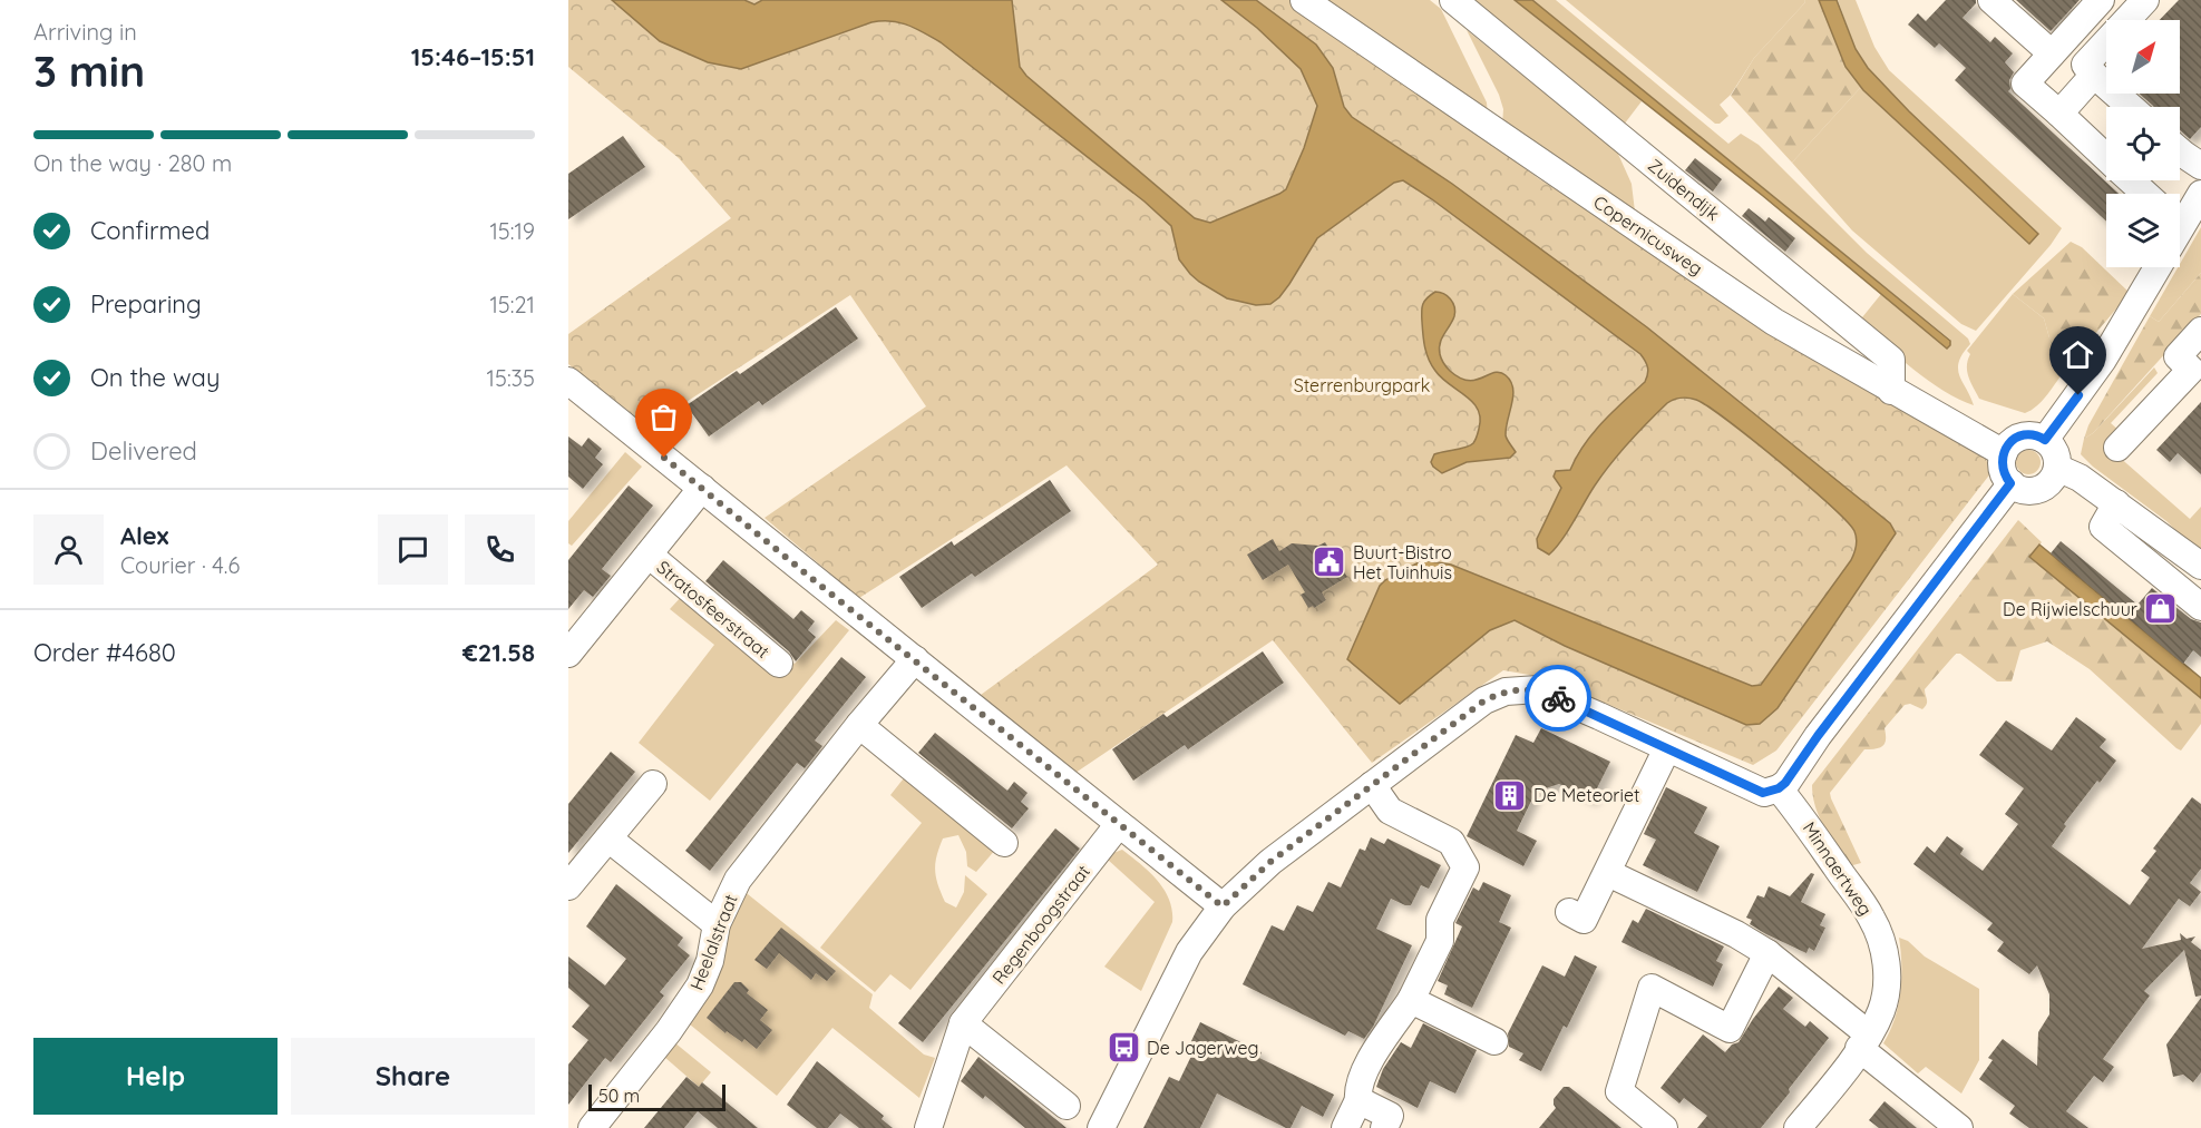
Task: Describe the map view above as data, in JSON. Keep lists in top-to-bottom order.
{
  "streets": {
    "street": [
      "Zuidendijk",
      "Copernicusweg",
      "Stratosfeerstraat",
      "Minnaertweg",
      "Regenboogstraat",
      "Heelalstraat"
    ]
  },
  "crossings": [
    ["Zuidendijk", "Copernicusweg"]
  ],
  "parks": ["Sterrenburgpark"],
  "places": {
    "public building": ["Buurt-Bistro Het Tuinhuis"],
    "shop": ["De Rijwielschuur"],
    "building": ["De Meteoriet"],
    "bus stop": ["De Jagerweg"]
  },
  "scale_bar": "50 m",
  "north": "top right",
  "page": {
    "heading": ["3 min", "Arriving in", "15:46–15:51"],
    "panel": [
      "Alex",
      "Courier · 4.6",
      "Order #4680",
      "€21.58"
    ],
    "bar": "On the way · 280 m",
    "list": [
      ["Confirmed", "15:19"],
      ["Preparing", "15:21"],
      ["On the way", "15:35"],
      "Delivered"
    ],
    "buttons": ["Help", "Share"],
    "scale": "50 m"
  }
}
